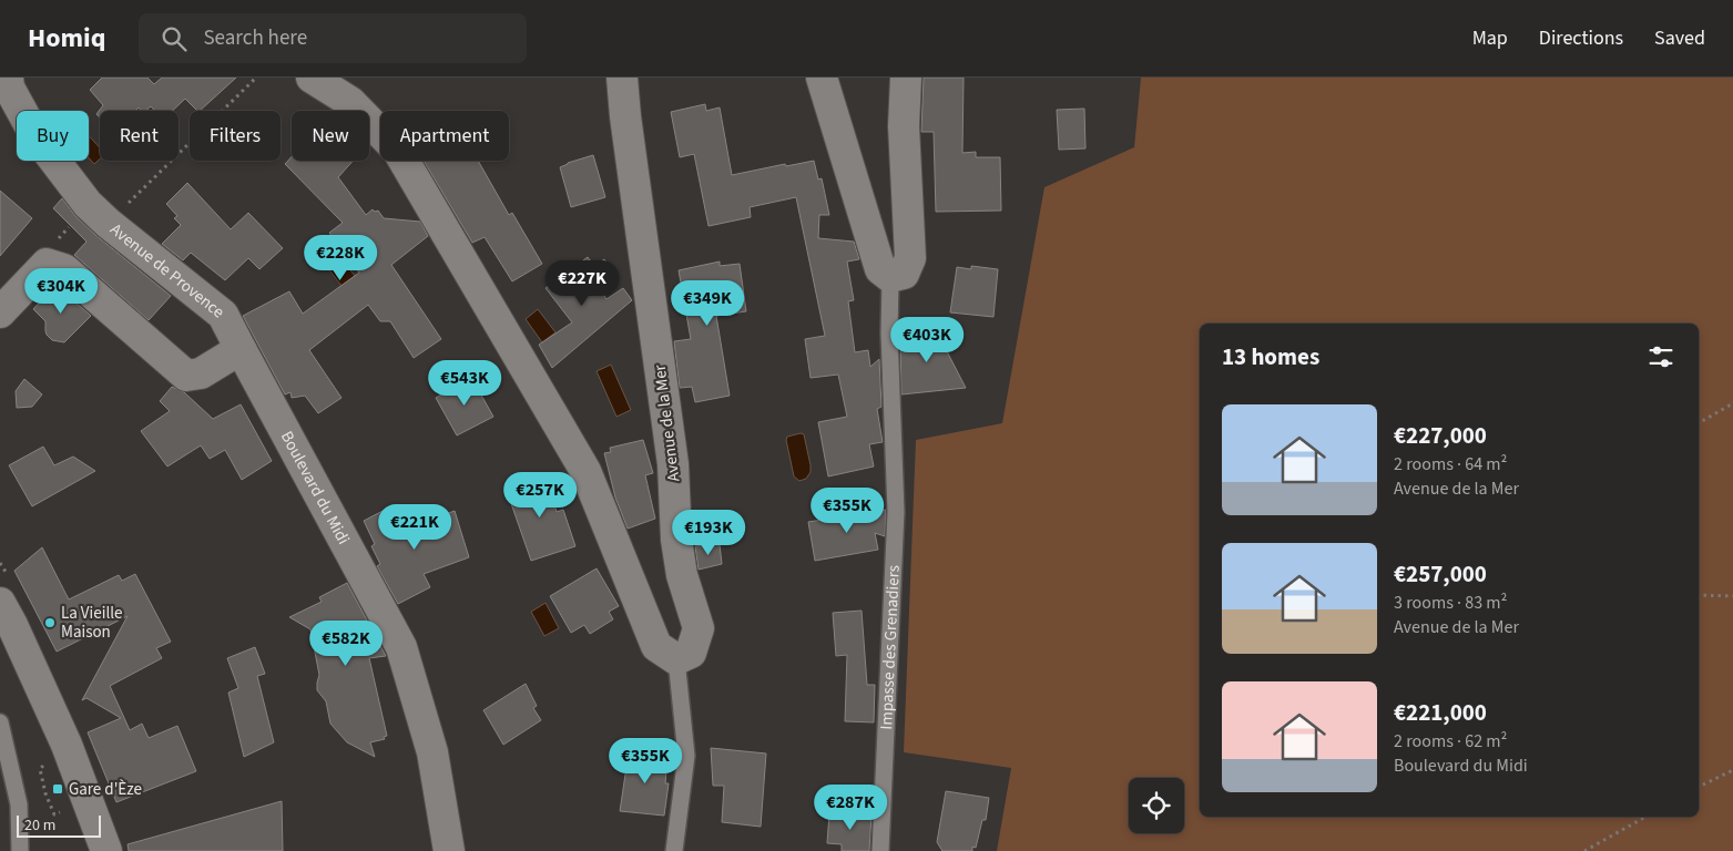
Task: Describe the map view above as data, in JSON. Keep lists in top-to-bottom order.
{
  "streets": {
    "street": ["Avenue de Provence", "Avenue de la Mer", "Boulevard du Midi"],
    "lane": ["Impasse des Grenadiers"]
  },
  "crossings": [
    ["Avenue de Provence", "Boulevard du Midi"]
  ],
  "places": {
    "other": ["La Vieille Maison"],
    "transit": ["Gare d'Èze"]
  },
  "scale_bar": "20 m",
  "page": {
    "header": "Homiq",
    "search": "Search here",
    "nav": ["Map", "Directions", "Saved"],
    "chip": [
      "Buy",
      "Rent",
      "Filters",
      "New",
      "Apartment"
    ],
    "price": [
      "€228K",
      "€227K",
      "€304K",
      "€349K",
      "€403K",
      "€543K",
      "€257K",
      "€355K",
      "€221K",
      "€193K",
      "€582K",
      "€355K",
      "€287K"
    ],
    "heading": "13 homes",
    "list": [
      {
        "name": "€227,000",
        "note": "2 rooms · 64 m² · Avenue de la Mer"
      },
      {
        "name": "€257,000",
        "note": "3 rooms · 83 m² · Avenue de la Mer"
      },
      {
        "name": "€221,000",
        "note": "2 rooms · 62 m² · Boulevard du Midi"
      }
    ],
    "scale": "20 m"
  }
}
